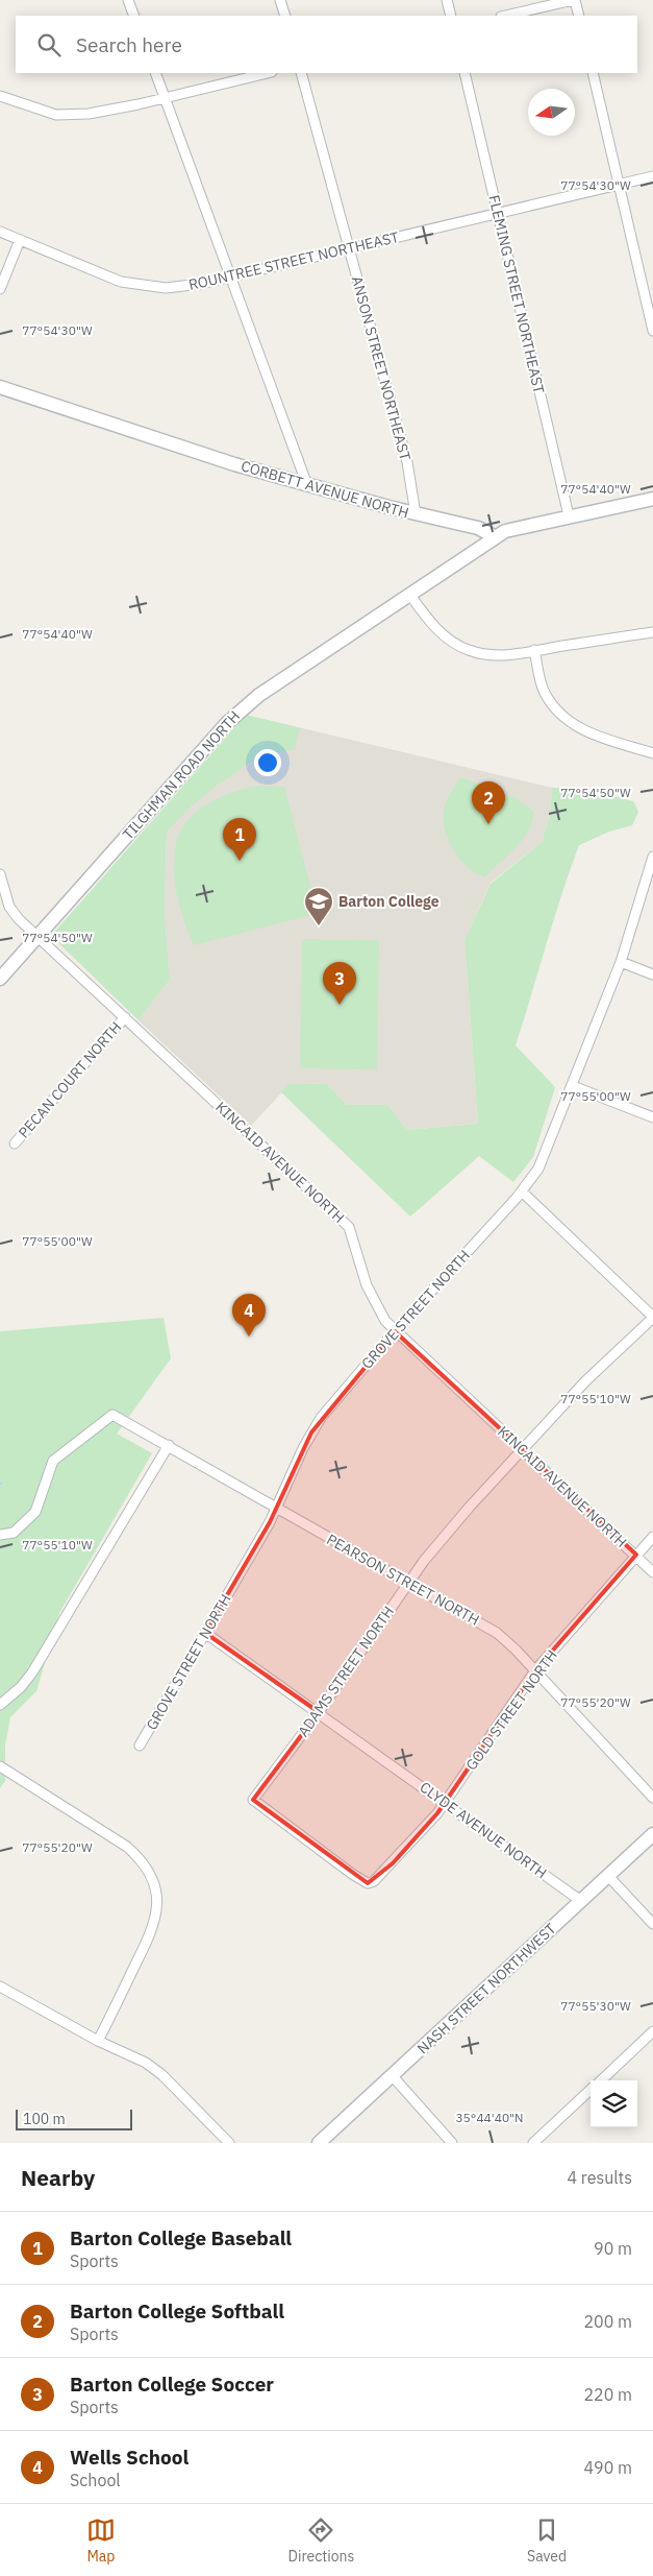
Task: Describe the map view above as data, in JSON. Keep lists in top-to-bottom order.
{
  "streets": {
    "street": [
      "ROUNTREE STREET NORTHEAST",
      "FLEMING STREET NORTHEAST",
      "ANSON STREET NORTHEAST",
      "CORBETT AVENUE NORTH",
      "TILGHMAN ROAD NORTH",
      "PECAN COURT NORTH",
      "KINCAID AVENUE NORTH",
      "GROVE STREET NORTH",
      "PEARSON STREET NORTH",
      "ADAMS STREET NORTH",
      "GOLD STREET NORTH",
      "CLYDE AVENUE NORTH",
      "NASH STREET NORTHWEST"
    ]
  },
  "crossings": [
    ["ROUNTREE STREET NORTHEAST", "FLEMING STREET NORTHEAST"],
    ["ROUNTREE STREET NORTHEAST", "ANSON STREET NORTHEAST"],
    ["ANSON STREET NORTHEAST", "CORBETT AVENUE NORTH"],
    ["CORBETT AVENUE NORTH", "TILGHMAN ROAD NORTH"],
    ["TILGHMAN ROAD NORTH", "KINCAID AVENUE NORTH"],
    ["PECAN COURT NORTH", "KINCAID AVENUE NORTH"],
    ["KINCAID AVENUE NORTH", "GROVE STREET NORTH"],
    ["KINCAID AVENUE NORTH", "ADAMS STREET NORTH"],
    ["KINCAID AVENUE NORTH", "GOLD STREET NORTH"],
    ["GROVE STREET NORTH", "PEARSON STREET NORTH"],
    ["GROVE STREET NORTH", "CLYDE AVENUE NORTH"],
    ["PEARSON STREET NORTH", "ADAMS STREET NORTH"],
    ["PEARSON STREET NORTH", "GOLD STREET NORTH"],
    ["ADAMS STREET NORTH", "GOLD STREET NORTH"],
    ["ADAMS STREET NORTH", "CLYDE AVENUE NORTH"],
    ["GOLD STREET NORTH", "CLYDE AVENUE NORTH"],
    ["CLYDE AVENUE NORTH", "NASH STREET NORTHWEST"]
  ],
  "places": {
    "school or university": ["Barton College"]
  },
  "scale_bar": "100 m",
  "north": "left",
  "page": {
    "search": "Search here",
    "pins": [
      "2",
      "1",
      "3",
      "4"
    ],
    "scale": "100 m",
    "heading": ["Nearby", "4 results"],
    "list": [
      {
        "mark": "1",
        "name": "Barton College Baseball",
        "note": "Sports",
        "value": "90 m"
      },
      {
        "mark": "2",
        "name": "Barton College Softball",
        "note": "Sports",
        "value": "200 m"
      },
      {
        "mark": "3",
        "name": "Barton College Soccer",
        "note": "Sports",
        "value": "220 m"
      },
      {
        "mark": "4",
        "name": "Wells School",
        "note": "School",
        "value": "490 m"
      }
    ],
    "nav": ["Map", "Directions", "Saved"]
  },
  "coordinates": [
    "77°54'30\"W",
    "77°54'40\"W",
    "77°54'50\"W",
    "77°55'00\"W",
    "77°55'10\"W",
    "77°55'20\"W",
    "77°55'30\"W",
    "35°44'40\"N"
  ]
}
